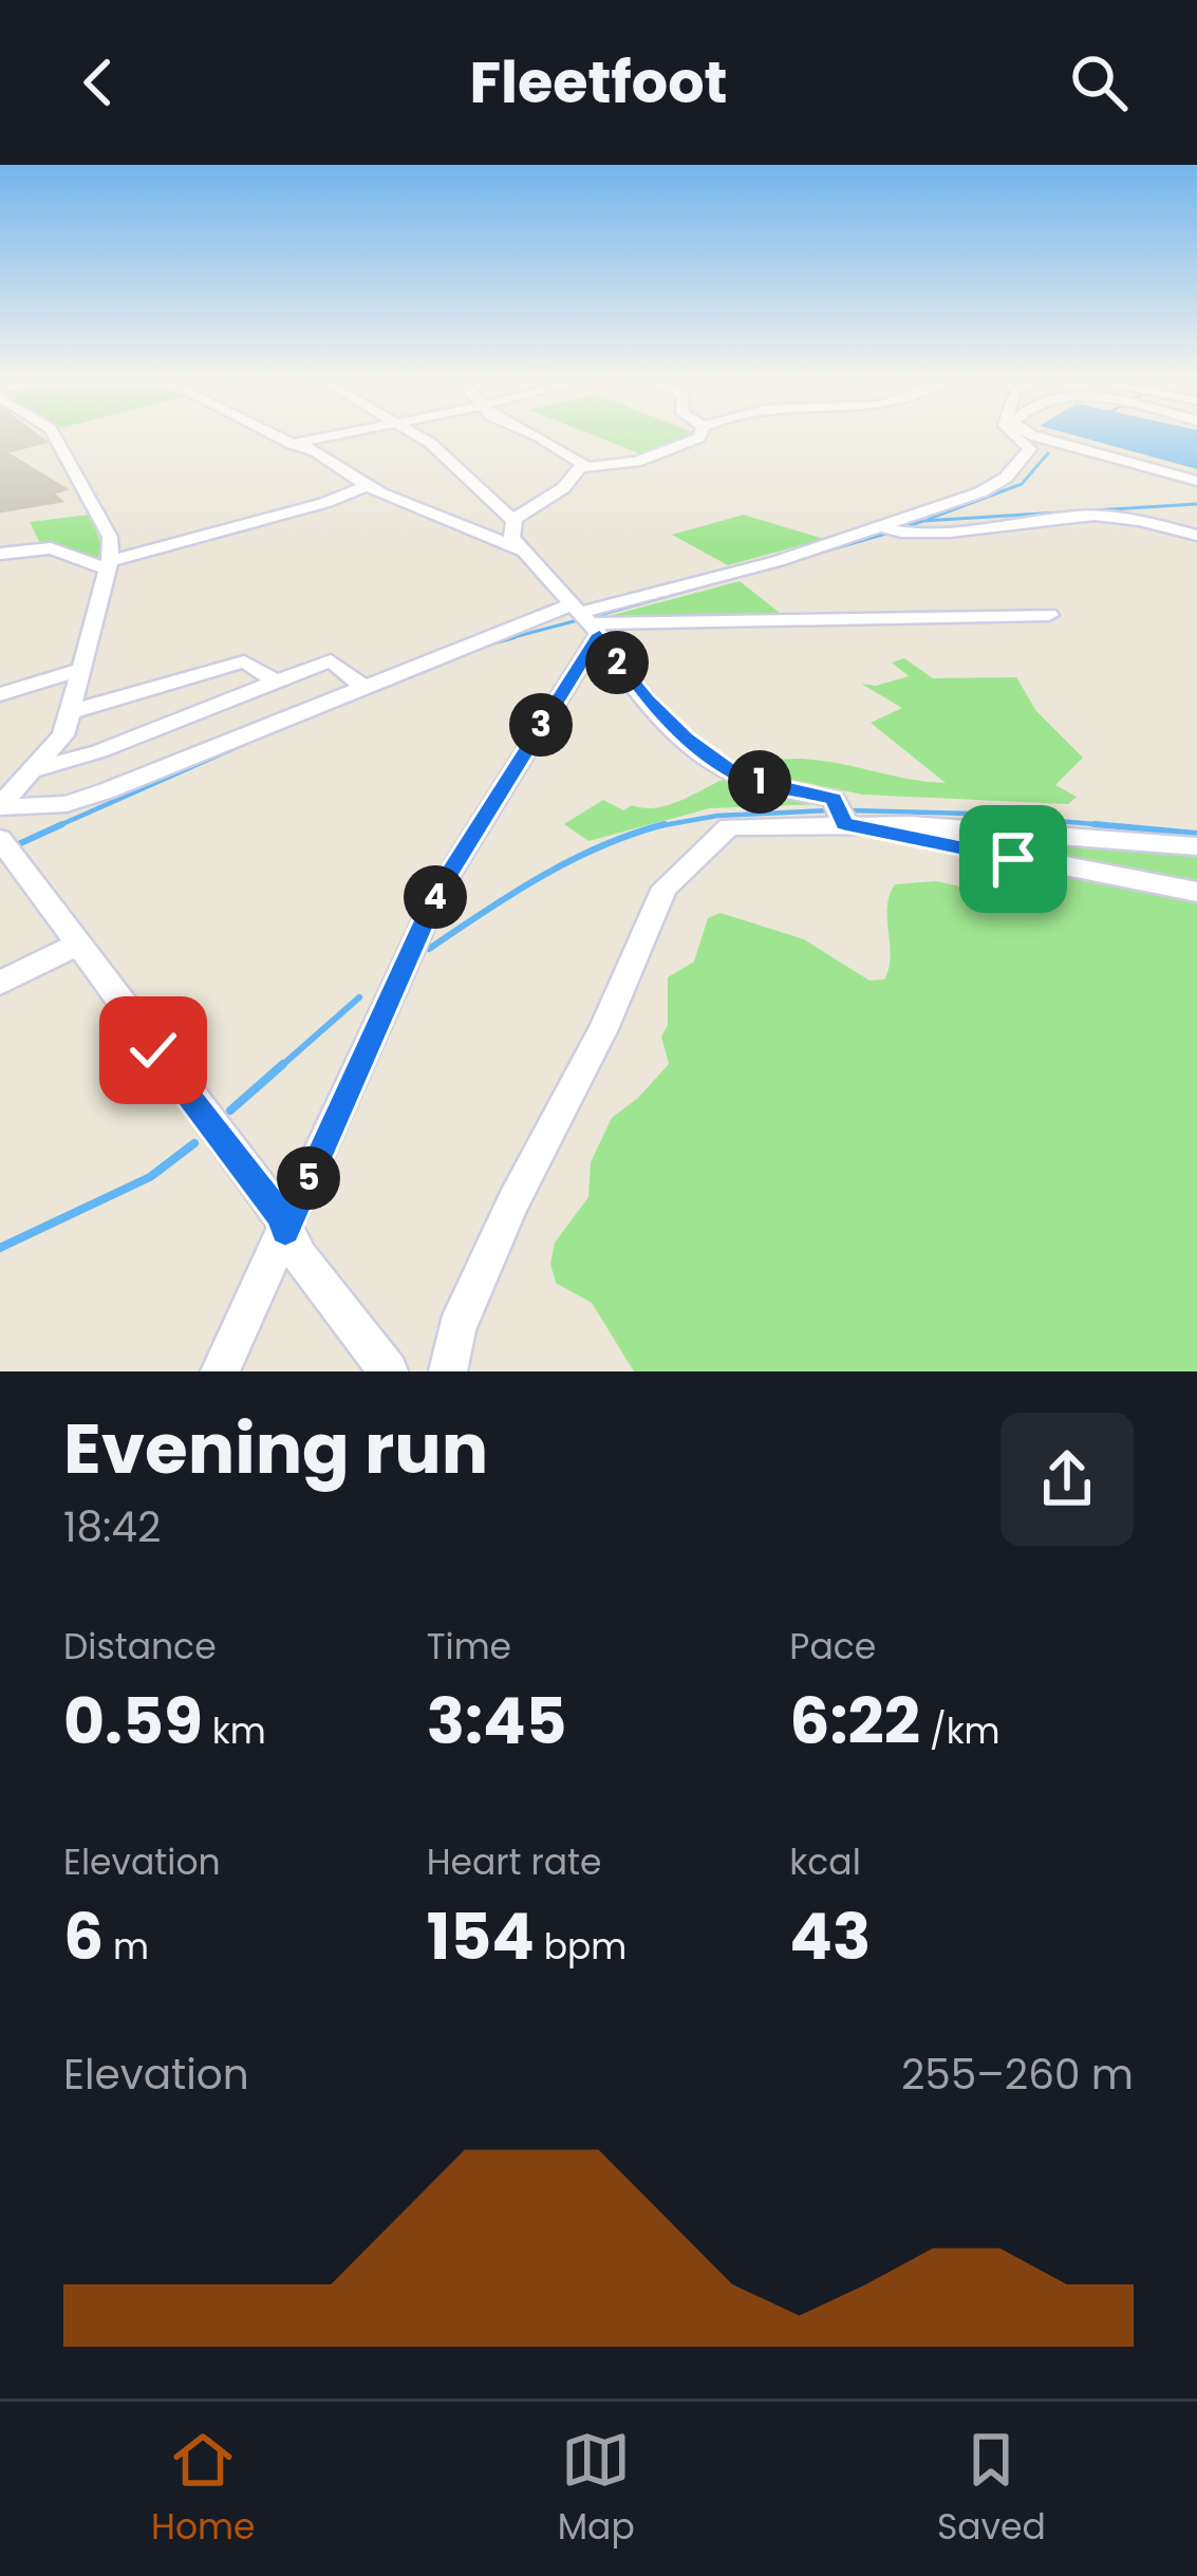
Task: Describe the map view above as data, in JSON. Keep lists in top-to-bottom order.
{
  "page": {
    "header": "Fleetfoot",
    "pins": [
      "2",
      "3",
      "1",
      "4",
      "5"
    ],
    "heading": ["Evening run", "18:42"],
    "stats": [
      ["Distance", "0.59 km"],
      ["Time", "3:45"],
      ["Pace", "6:22 /km"],
      ["Elevation", "6 m"],
      ["Heart rate", "154 bpm"],
      ["kcal", "43"]
    ],
    "chart": ["Elevation", "255–260 m"],
    "tabs": ["Home", "Map", "Saved"]
  }
}
